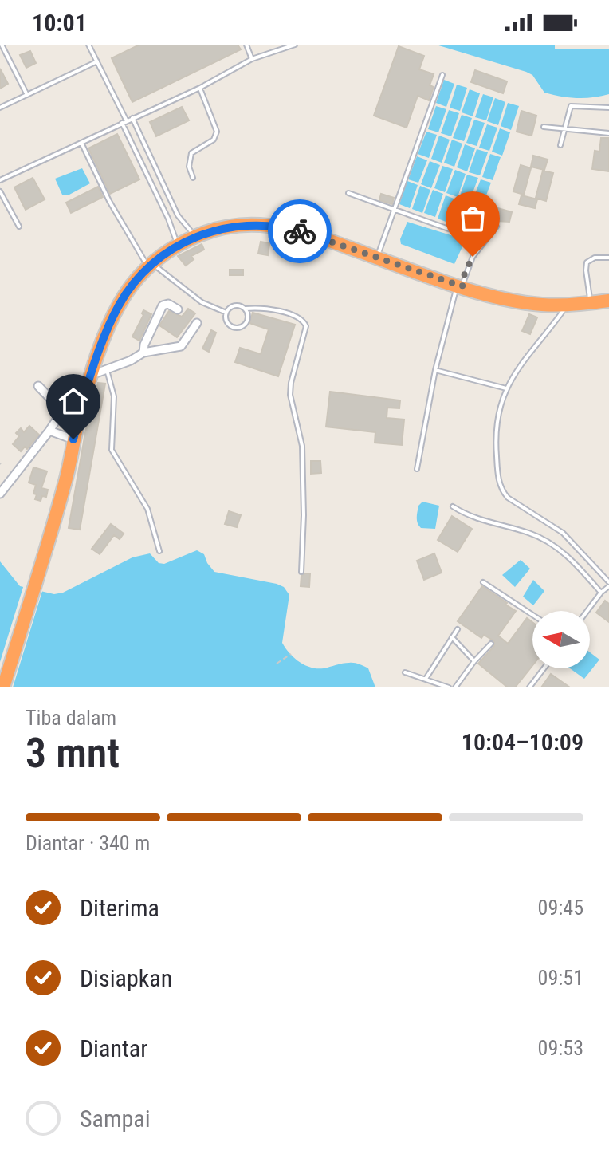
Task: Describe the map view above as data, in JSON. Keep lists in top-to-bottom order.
{
  "north": "left",
  "page": {
    "status": "10:01",
    "heading": ["3 mnt", "Tiba dalam", "10:04–10:09"],
    "bar": "Diantar · 340 m",
    "list": [
      ["Diterima", "09:45"],
      ["Disiapkan", "09:51"],
      ["Diantar", "09:53"],
      "Sampai"
    ]
  }
}
